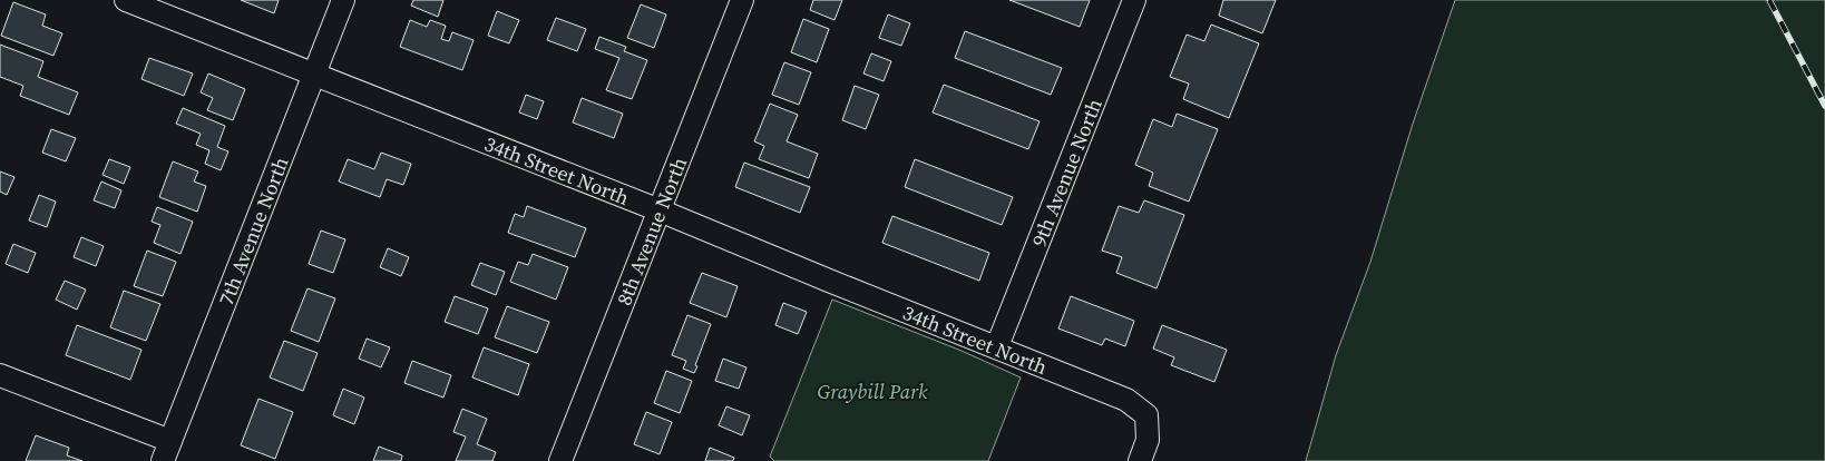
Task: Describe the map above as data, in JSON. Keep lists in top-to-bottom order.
{
  "streets": {
    "street": [
      "34th Street North",
      "9th Avenue North",
      "7th Avenue North",
      "8th Avenue North"
    ]
  },
  "crossings": [
    ["34th Street North", "9th Avenue North"],
    ["34th Street North", "7th Avenue North"],
    ["34th Street North", "8th Avenue North"]
  ],
  "parks": ["Graybill Park"]
}
